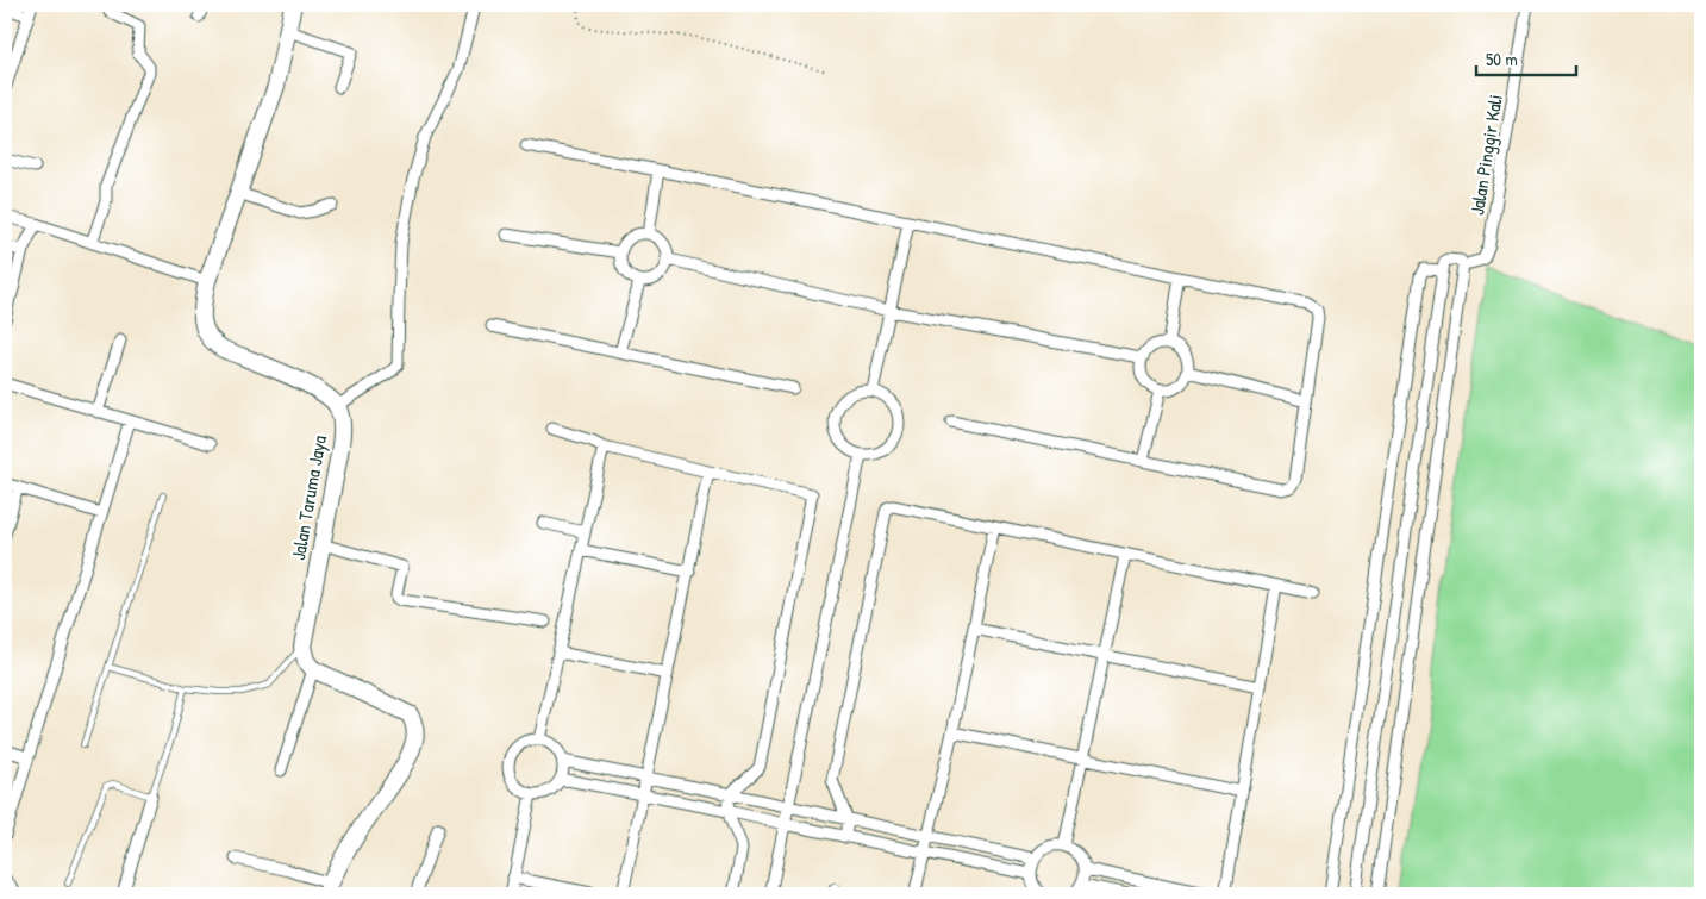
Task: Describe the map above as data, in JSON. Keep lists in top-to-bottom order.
{
  "streets": {
    "main road": ["Jalan Taruma Jaya"],
    "street": ["Jalan Pinggir Kali"]
  },
  "scale_bar": "50 m"
}
